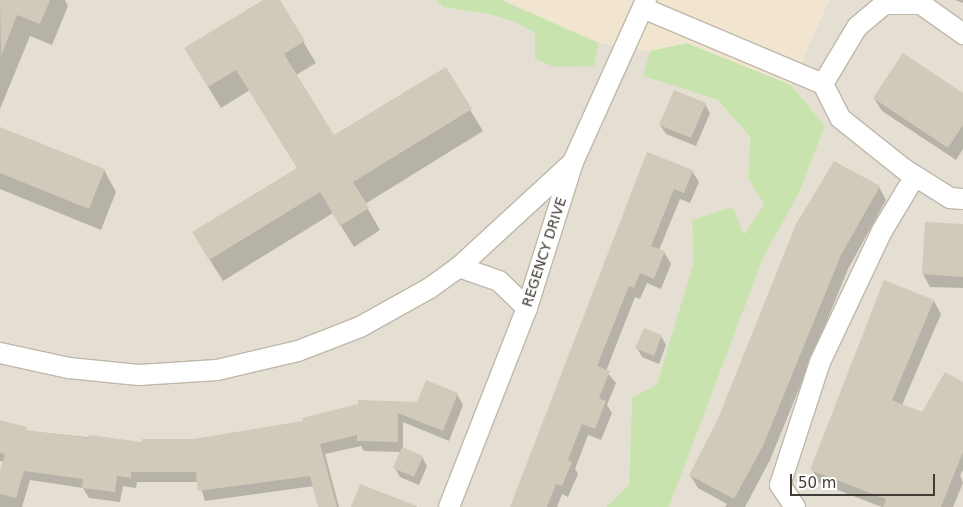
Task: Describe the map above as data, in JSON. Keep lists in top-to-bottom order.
{
  "streets": {
    "street": ["REGENCY DRIVE"]
  },
  "scale_bar": "50 m"
}
